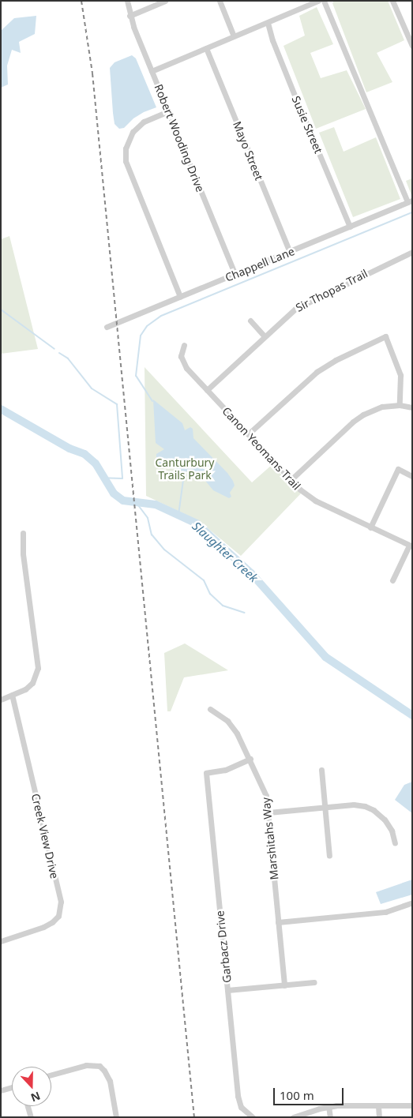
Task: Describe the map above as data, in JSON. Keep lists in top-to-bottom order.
{
  "streets": {
    "street": [
      "Susie Street",
      "Robert Wooding Drive",
      "Mayo Street",
      "Chappell Lane",
      "Sir Thopas Trail",
      "Canon Yeomans Trail",
      "Creek View Drive",
      "Marshitahs Way",
      "Garbacz Drive"
    ]
  },
  "crossings": [
    ["Susie Street", "Chappell Lane"],
    ["Robert Wooding Drive", "Chappell Lane"],
    ["Mayo Street", "Chappell Lane"],
    ["Sir Thopas Trail", "Canon Yeomans Trail"],
    ["Marshitahs Way", "Garbacz Drive"]
  ],
  "water": ["Slaughter Creek"],
  "parks": ["Canturbury Trails Park"],
  "scale_bar": "100 m",
  "north": "bottom"
}
